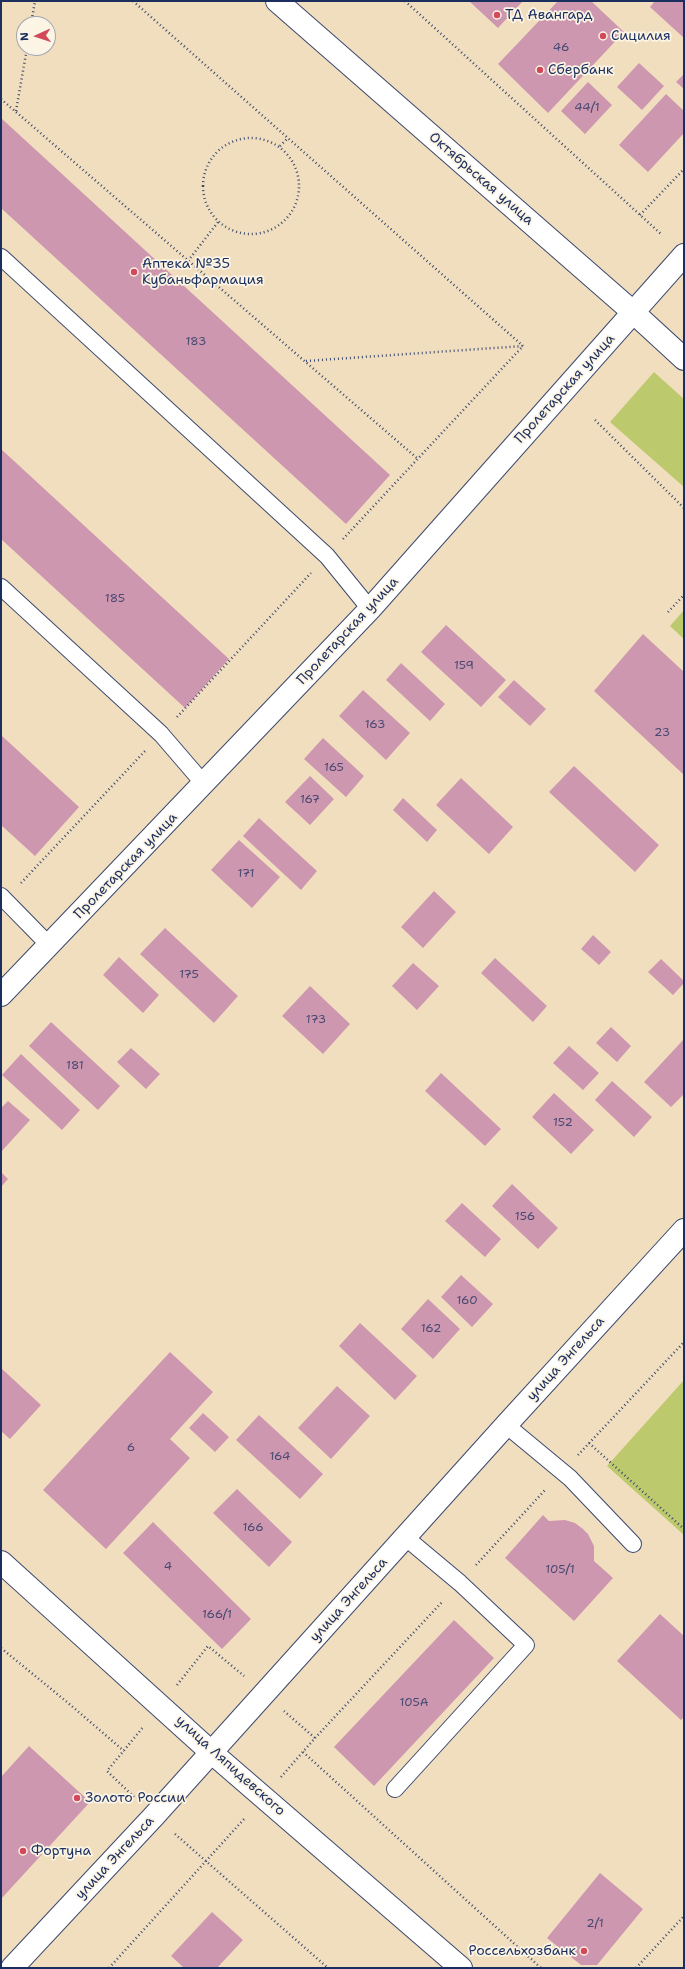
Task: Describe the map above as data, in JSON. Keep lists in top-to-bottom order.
{
  "streets": {
    "street": [
      "Октябрьская улица",
      "Пролетарская улица",
      "улица Энгельса",
      "улица Ляпидевского"
    ]
  },
  "crossings": [
    ["Октябрьская улица", "Пролетарская улица"],
    ["улица Энгельса", "улица Ляпидевского"]
  ],
  "places": [
    "ТД Авангард",
    "Сицилия",
    "Сбербанк",
    "Аптека №35 Кубаньфармация",
    "Золото России",
    "Фортуна",
    "Россельхозбанк"
  ],
  "house_numbers": [
    "46",
    "44/1",
    "183",
    "185",
    "159",
    "163",
    "23",
    "165",
    "167",
    "171",
    "175",
    "173",
    "181",
    "152",
    "156",
    "160",
    "162",
    "6",
    "164",
    "166",
    "4",
    "105/1",
    "166/1",
    "105А",
    "2/1"
  ],
  "north": "left"
}
